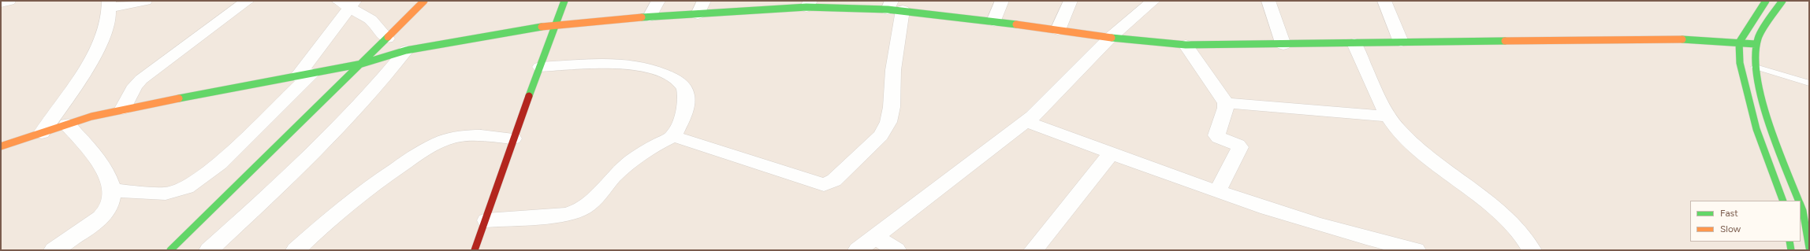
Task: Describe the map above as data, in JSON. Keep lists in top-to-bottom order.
{
  "legend": ["Fast", "Slow"]
}
